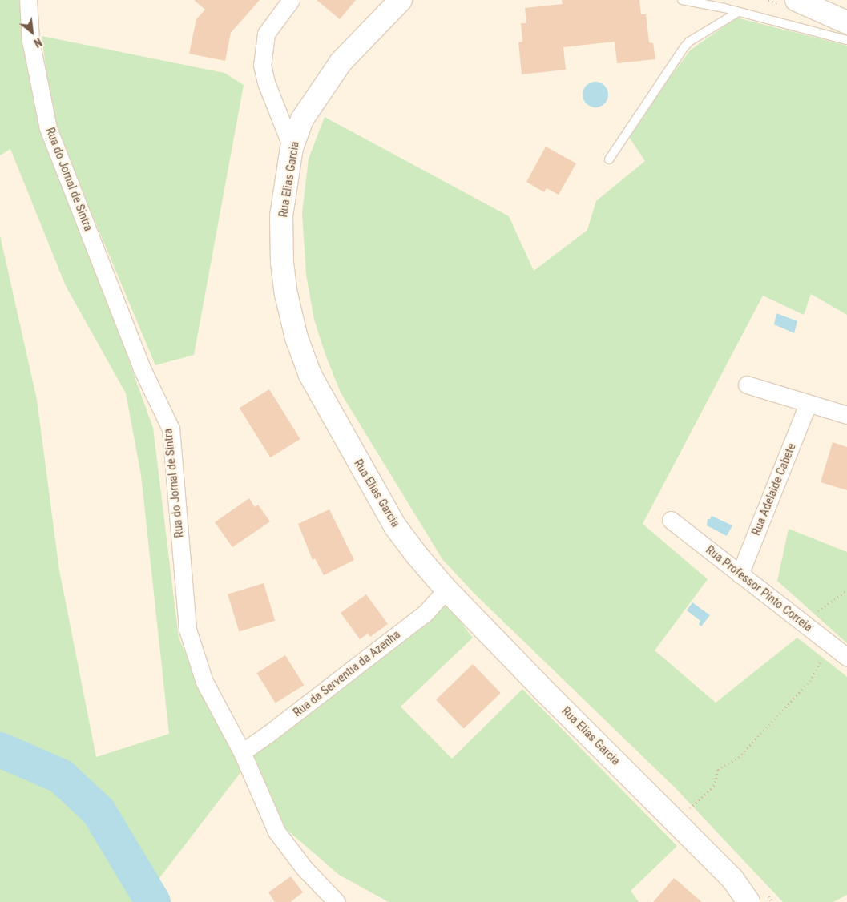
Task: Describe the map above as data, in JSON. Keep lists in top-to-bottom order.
{
  "streets": {
    "street": [
      "Rua do Jornal de Sintra",
      "Rua Elias Garcia",
      "Rua Adelaide Cabete",
      "Rua Professor Pinto Correia",
      "Rua da Serventia da Azenha"
    ]
  },
  "crossings": [
    ["Rua do Jornal de Sintra", "Rua da Serventia da Azenha"],
    ["Rua Elias Garcia", "Rua da Serventia da Azenha"],
    ["Rua Adelaide Cabete", "Rua Professor Pinto Correia"]
  ],
  "north": "bottom right"
}
